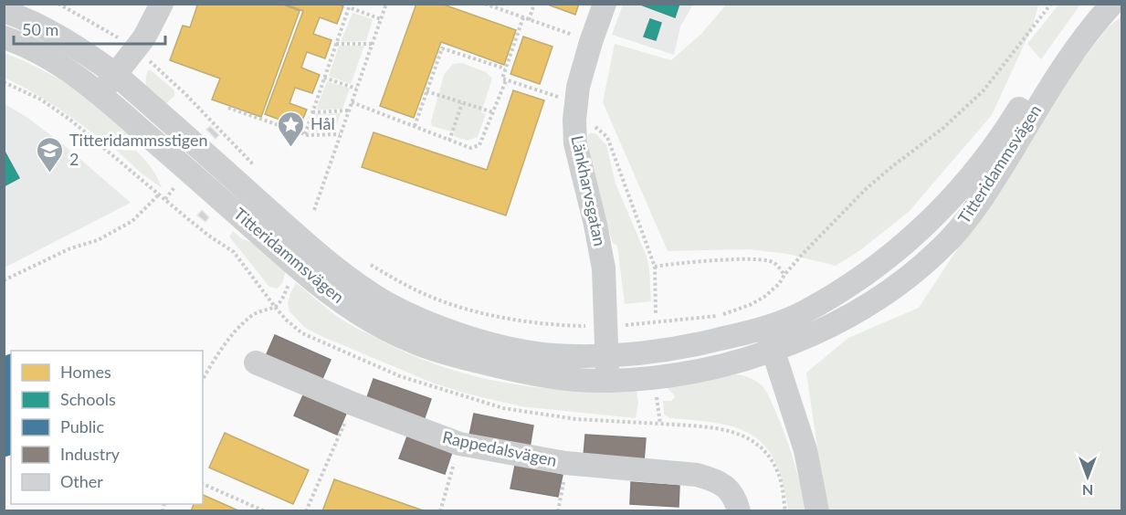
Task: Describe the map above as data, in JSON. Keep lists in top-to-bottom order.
{
  "streets": {
    "street": ["Titteridammsvägen", "Länkharvsgatan", "Rappedalsvägen"]
  },
  "crossings": [
    ["Titteridammsvägen", "Länkharvsgatan"]
  ],
  "places": {
    "place": ["Hål"],
    "school or university": ["Titteridammsstigen 2"]
  },
  "legend": [
    "Homes",
    "Schools",
    "Public",
    "Industry",
    "Other"
  ],
  "scale_bar": "50 m",
  "north": "bottom"
}
